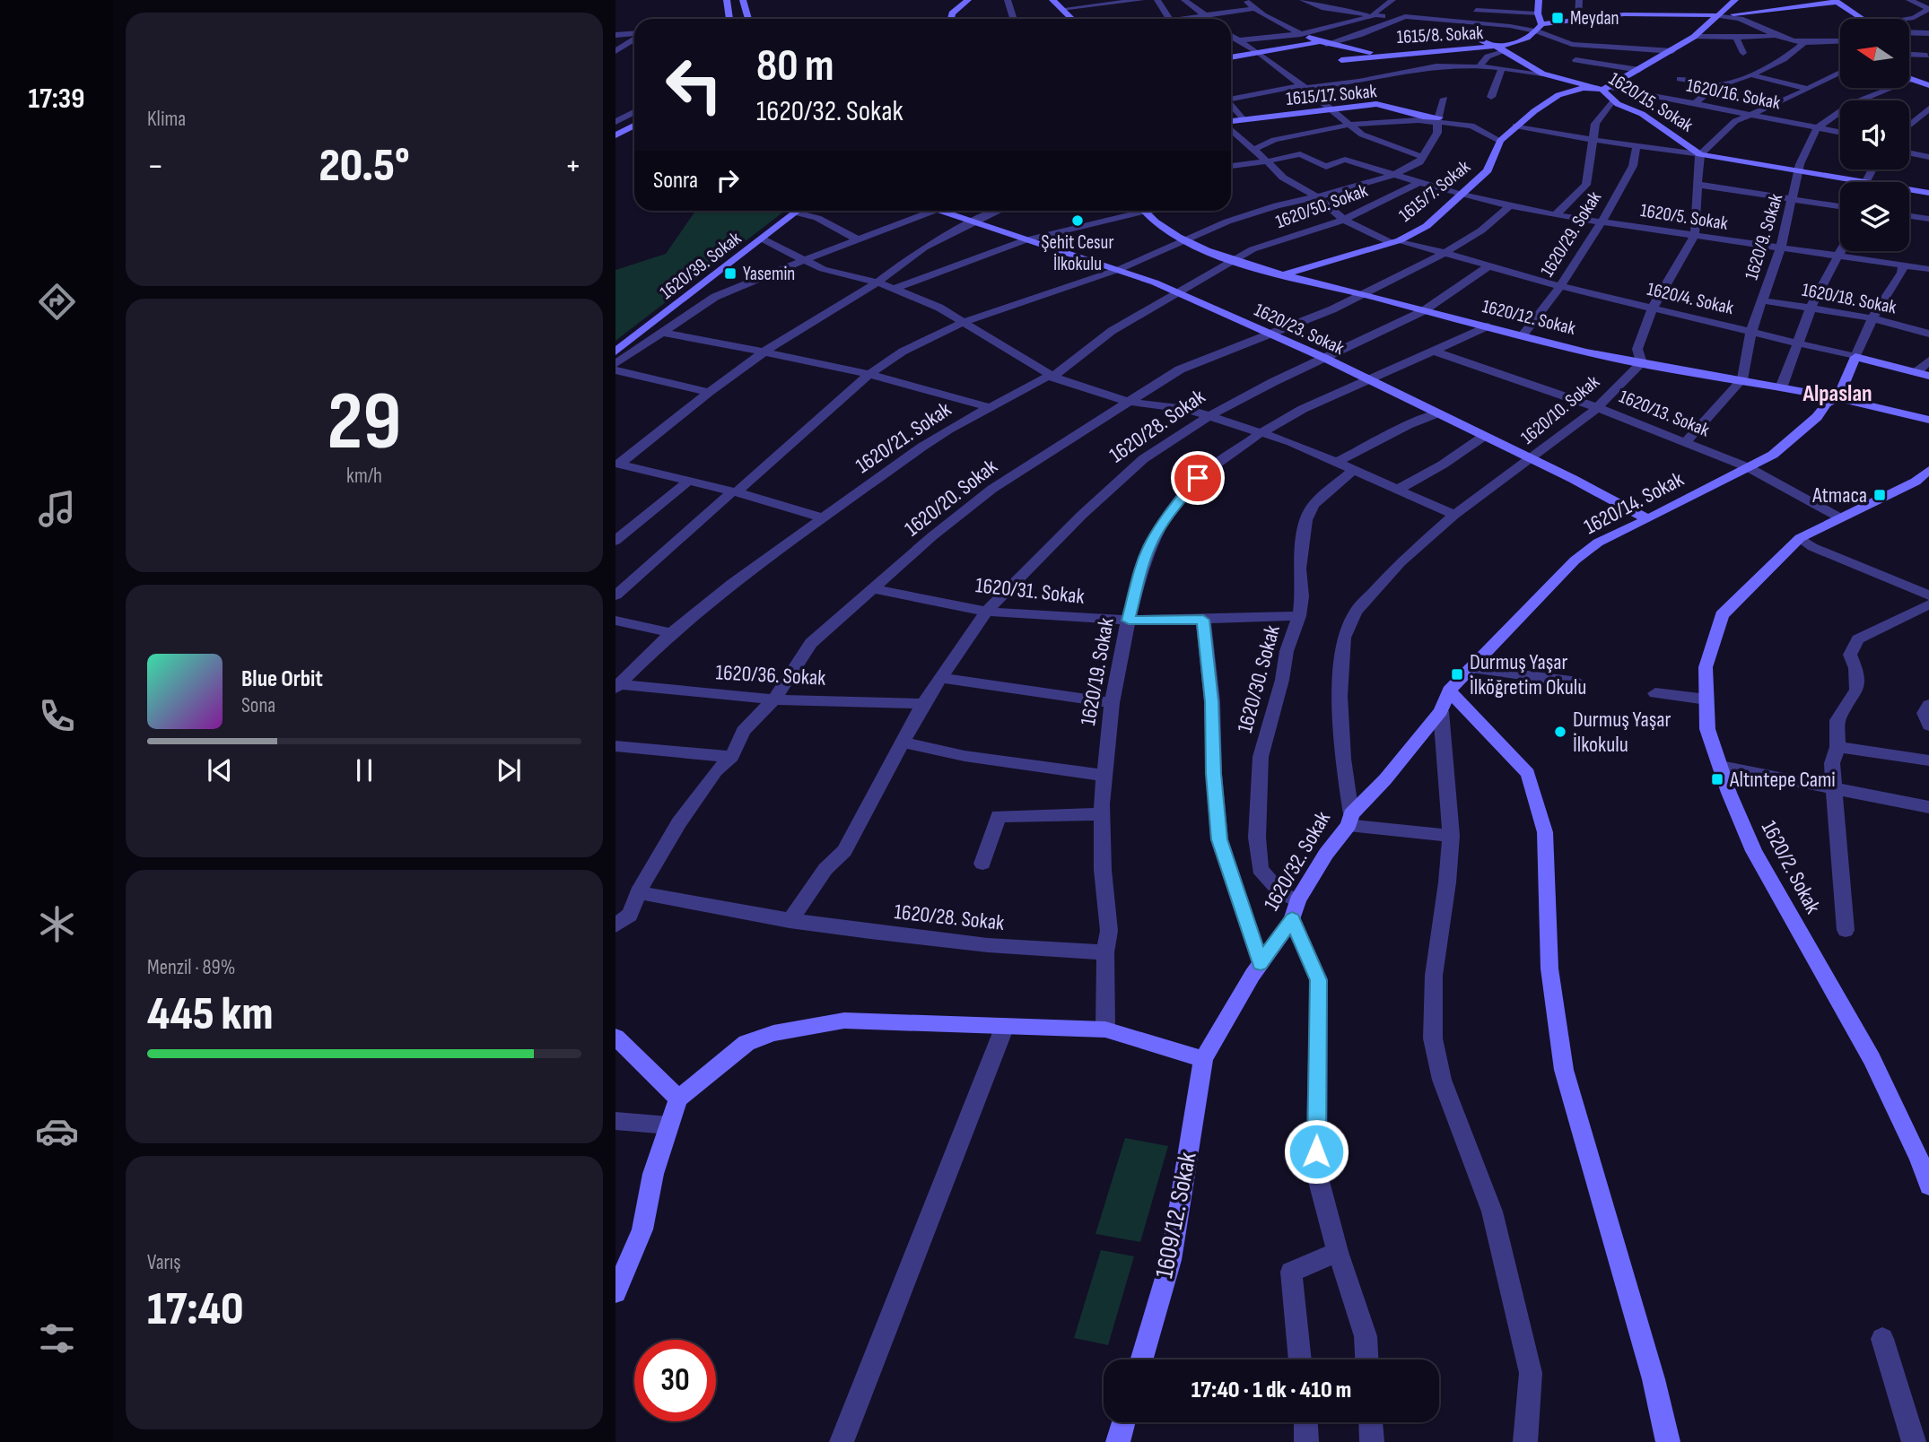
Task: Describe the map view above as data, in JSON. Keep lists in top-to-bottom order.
{
  "streets": {
    "street": [
      "1615/8. Sokak",
      "1620/16. Sokak",
      "1615/17. Sokak",
      "1620/15. Sokak",
      "1615/7. Sokak",
      "1620/50. Sokak",
      "1620/5. Sokak",
      "1620/29. Sokak",
      "1620/9. Sokak",
      "1620/39. Sokak",
      "1620/4. Sokak",
      "1620/18. Sokak",
      "1620/12. Sokak",
      "1620/23. Sokak",
      "1620/10. Sokak",
      "1620/13. Sokak",
      "1620/28. Sokak",
      "1620/21. Sokak",
      "1620/20. Sokak",
      "1620/14. Sokak",
      "1620/31. Sokak",
      "1620/19. Sokak",
      "1620/36. Sokak",
      "1620/30. Sokak",
      "1620/32. Sokak",
      "1620/2. Sokak",
      "1609/12. Sokak"
    ]
  },
  "crossings": [
    ["1615/8. Sokak", "1620/15. Sokak"],
    ["1615/8. Sokak", "1615/7. Sokak"],
    ["1620/16. Sokak", "1620/15. Sokak"],
    ["1620/16. Sokak", "1615/7. Sokak"],
    ["1620/16. Sokak", "1620/9. Sokak"],
    ["1620/15. Sokak", "1615/7. Sokak"],
    ["1620/15. Sokak", "1620/29. Sokak"],
    ["1620/15. Sokak", "1620/9. Sokak"],
    ["1615/7. Sokak", "1620/5. Sokak"],
    ["1615/7. Sokak", "1620/4. Sokak"],
    ["1615/7. Sokak", "1620/12. Sokak"],
    ["1620/50. Sokak", "1620/5. Sokak"],
    ["1620/50. Sokak", "1620/4. Sokak"],
    ["1620/50. Sokak", "1620/12. Sokak"],
    ["1620/50. Sokak", "1620/21. Sokak"],
    ["1620/5. Sokak", "1620/29. Sokak"],
    ["1620/5. Sokak", "1620/9. Sokak"],
    ["1620/5. Sokak", "1620/4. Sokak"],
    ["1620/5. Sokak", "1620/20. Sokak"],
    ["1620/5. Sokak", "1620/14. Sokak"],
    ["1620/29. Sokak", "1620/4. Sokak"],
    ["1620/29. Sokak", "1620/12. Sokak"],
    ["1620/9. Sokak", "1620/4. Sokak"],
    ["1620/9. Sokak", "1620/18. Sokak"],
    ["1620/9. Sokak", "1620/12. Sokak"],
    ["1620/4. Sokak", "1620/28. Sokak"],
    ["1620/4. Sokak", "1620/20. Sokak"],
    ["1620/4. Sokak", "1620/14. Sokak"],
    ["1620/18. Sokak", "1620/14. Sokak"],
    ["1620/12. Sokak", "1620/10. Sokak"],
    ["1620/12. Sokak", "1620/28. Sokak"],
    ["1620/12. Sokak", "1620/21. Sokak"],
    ["1620/12. Sokak", "1620/20. Sokak"],
    ["1620/12. Sokak", "1620/14. Sokak"],
    ["1620/12. Sokak", "1620/19. Sokak"],
    ["1620/23. Sokak", "1620/10. Sokak"],
    ["1620/23. Sokak", "1620/28. Sokak"],
    ["1620/23. Sokak", "1620/21. Sokak"],
    ["1620/23. Sokak", "1620/20. Sokak"],
    ["1620/23. Sokak", "1620/14. Sokak"],
    ["1620/23. Sokak", "1620/19. Sokak"],
    ["1620/10. Sokak", "1620/13. Sokak"],
    ["1620/10. Sokak", "1620/14. Sokak"],
    ["1620/10. Sokak", "1620/32. Sokak"],
    ["1620/13. Sokak", "1620/14. Sokak"],
    ["1620/13. Sokak", "1620/19. Sokak"],
    ["1620/13. Sokak", "1620/2. Sokak"],
    ["1620/28. Sokak", "1620/20. Sokak"],
    ["1620/28. Sokak", "1620/31. Sokak"],
    ["1620/28. Sokak", "1620/19. Sokak"],
    ["1620/28. Sokak", "1620/36. Sokak"],
    ["1620/21. Sokak", "1620/36. Sokak"],
    ["1620/20. Sokak", "1620/31. Sokak"],
    ["1620/20. Sokak", "1620/36. Sokak"],
    ["1620/14. Sokak", "1620/32. Sokak"],
    ["1620/31. Sokak", "1620/19. Sokak"],
    ["1620/31. Sokak", "1620/30. Sokak"],
    ["1620/30. Sokak", "1620/32. Sokak"],
    ["1620/32. Sokak", "1609/12. Sokak"]
  ],
  "districts": ["Alpaslan"],
  "places": {
    "transit": [
      "Meydan",
      "Yasemin",
      "Atmaca",
      "Durmuş Yaşar İlköğretim Okulu",
      "Altıntepe Cami"
    ],
    "other": ["Şehit Cesur İlkokulu", "Durmuş Yaşar İlkokulu"]
  },
  "north": "left",
  "page": {
    "tabs": "17:39",
    "tile": [
      "Klima",
      ["29", "km/h"],
      ["Menzil · 89%", "445 km"],
      ["Varış", "17:40"]
    ],
    "turn": ["80 m", "1620/32. Sokak"],
    "heat": ["−", "20.5°", "+"],
    "then": "Sonra",
    "song": ["Blue Orbit", "Sona"],
    "limit": "30",
    "trip": "17:40 · 1 dk · 410 m"
  }
}
